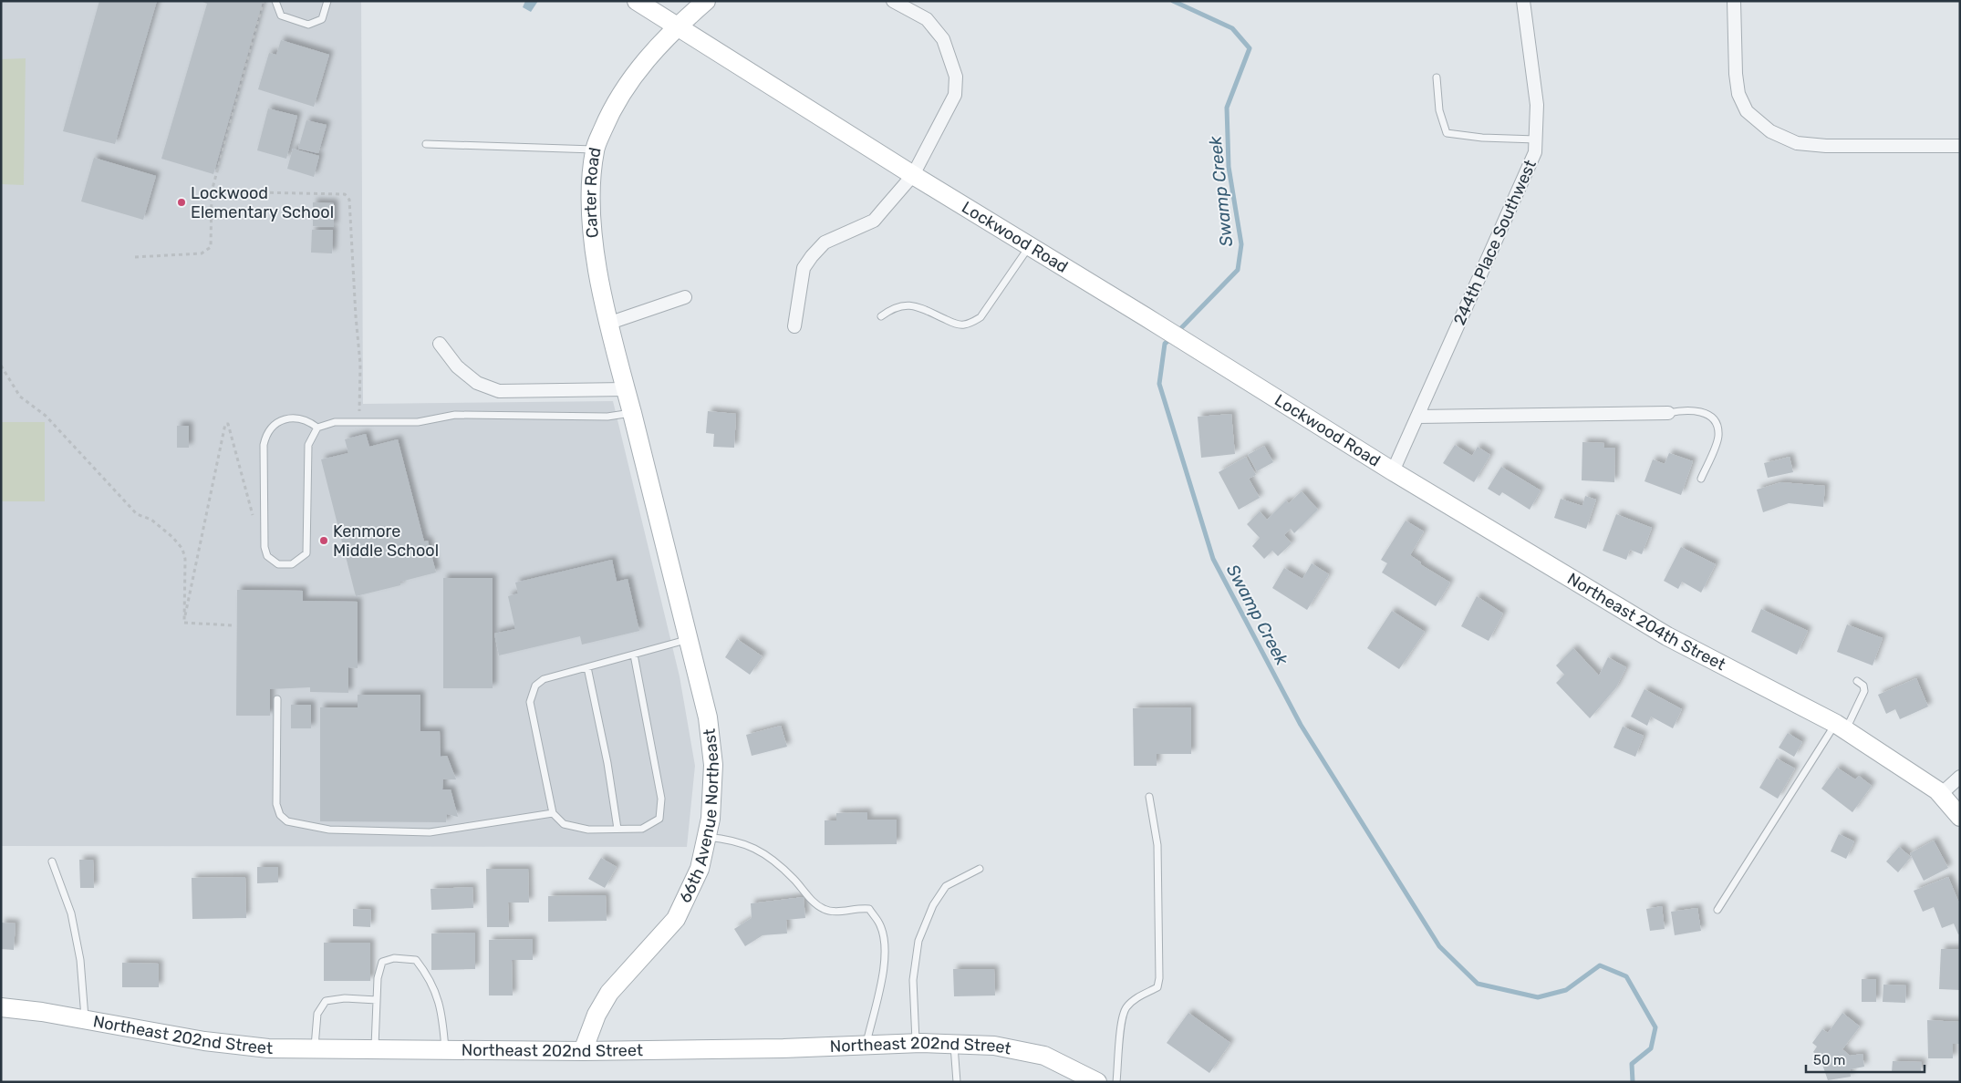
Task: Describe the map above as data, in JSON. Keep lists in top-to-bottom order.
{
  "streets": {
    "street": [
      "Carter Road",
      "Lockwood Road",
      "244th Place Southwest",
      "Northeast 204th Street",
      "66th Avenue Northeast",
      "Northeast 202nd Street"
    ]
  },
  "crossings": [
    ["Carter Road", "Lockwood Road"],
    ["Carter Road", "66th Avenue Northeast"],
    ["Lockwood Road", "244th Place Southwest"],
    ["Lockwood Road", "Northeast 204th Street"],
    ["244th Place Southwest", "Northeast 204th Street"],
    ["66th Avenue Northeast", "Northeast 202nd Street"]
  ],
  "water": ["Swamp Creek"],
  "places": ["Lockwood Elementary School", "Kenmore Middle School"],
  "scale_bar": "50 m"
}
